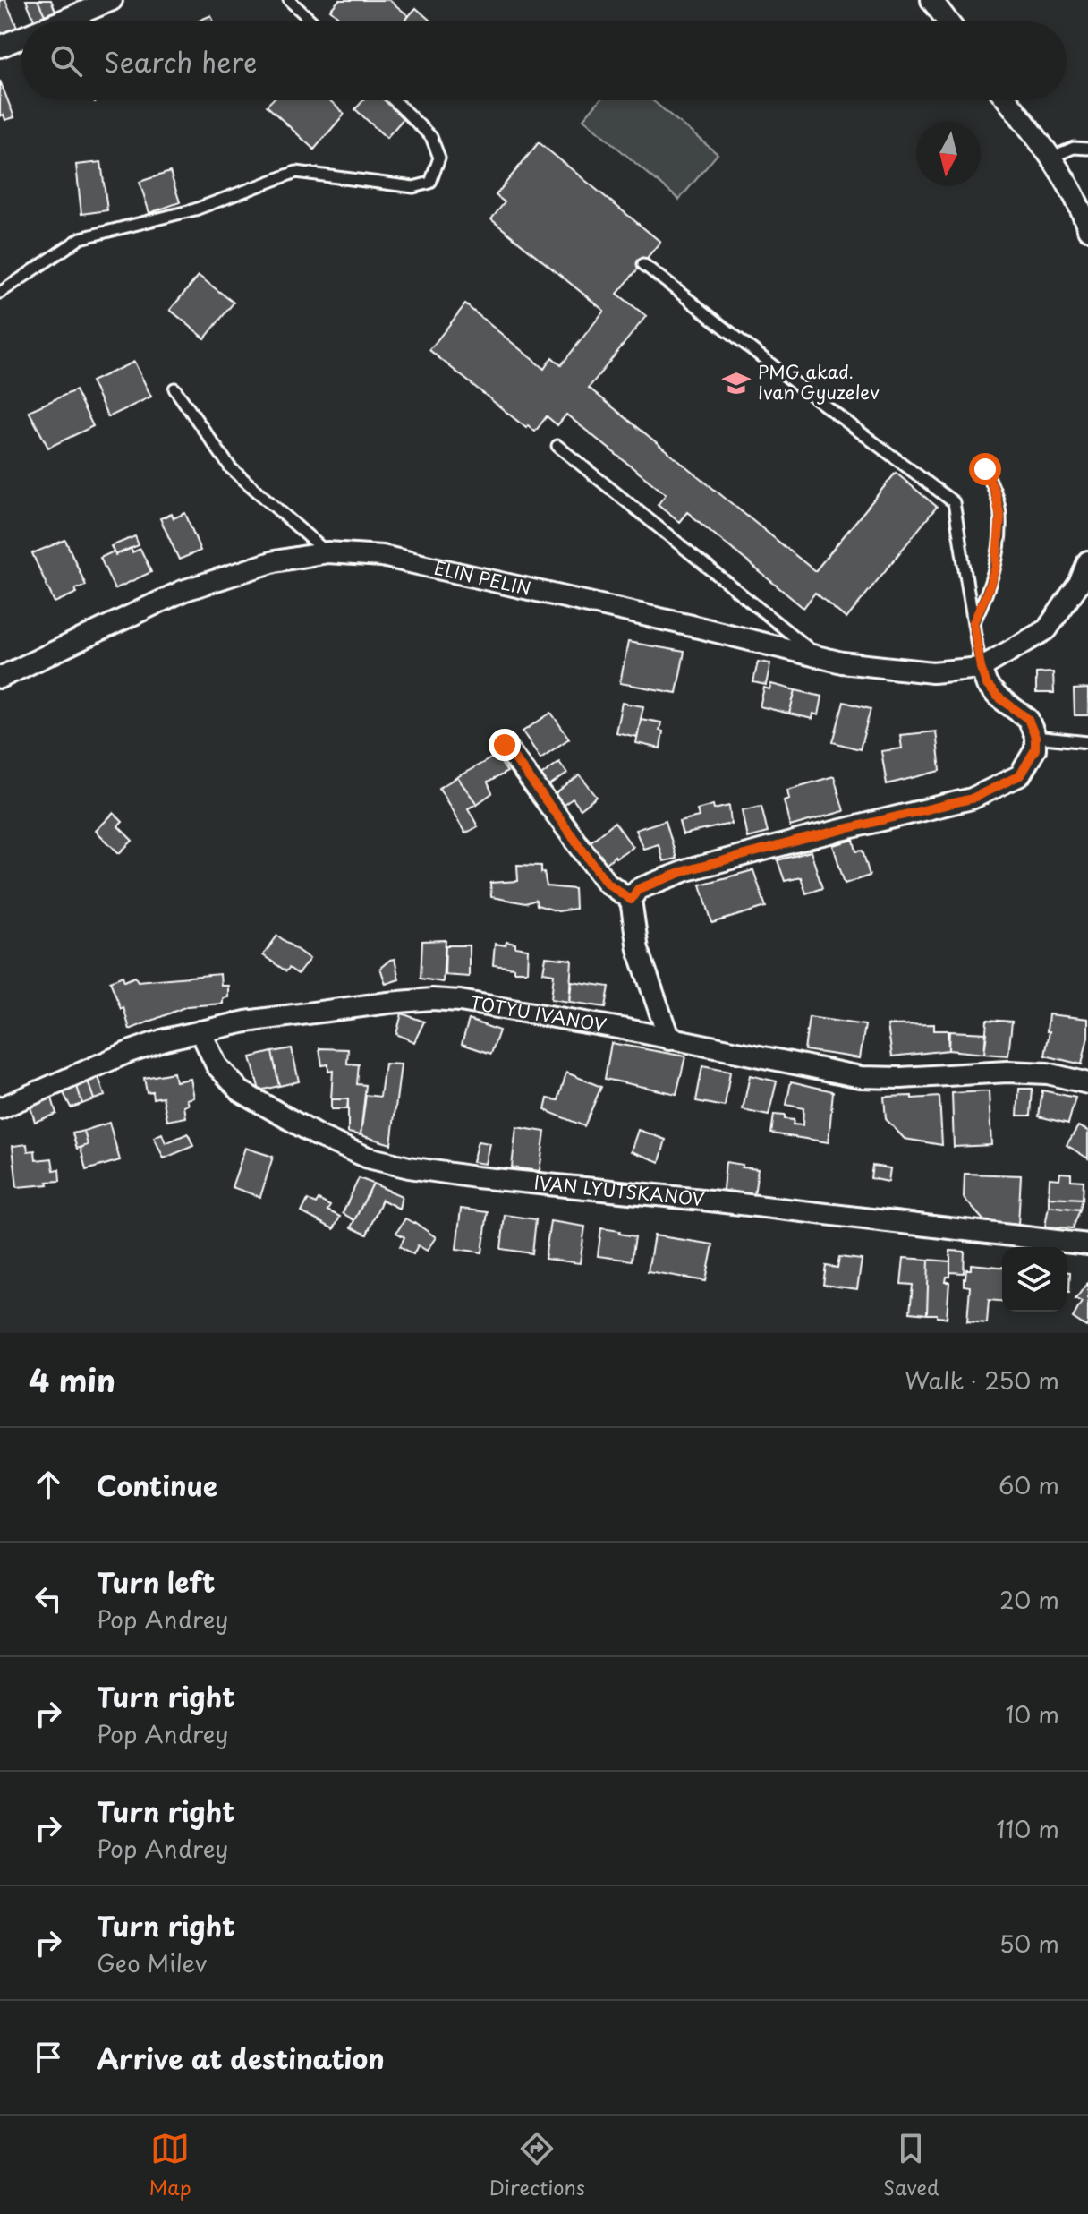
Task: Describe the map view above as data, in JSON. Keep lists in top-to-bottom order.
{
  "streets": {
    "street": ["ELIN PELIN", "TOTYU IVANOV", "IVAN LYUTSKANOV"]
  },
  "crossings": [
    ["TOTYU IVANOV", "IVAN LYUTSKANOV"]
  ],
  "places": {
    "school or university": ["PMG akad. Ivan Gyuzelev"]
  },
  "north": "bottom",
  "page": {
    "search": "Search here",
    "heading": ["4 min", "Walk · 250 m"],
    "list": [
      ["Continue", "60 m"],
      ["Turn left", "Pop Andrey", "20 m"],
      ["Turn right", "Pop Andrey", "10 m"],
      ["Turn right", "Pop Andrey", "110 m"],
      ["Turn right", "Geo Milev", "50 m"],
      "Arrive at destination"
    ],
    "nav": ["Map", "Directions", "Saved"]
  }
}
